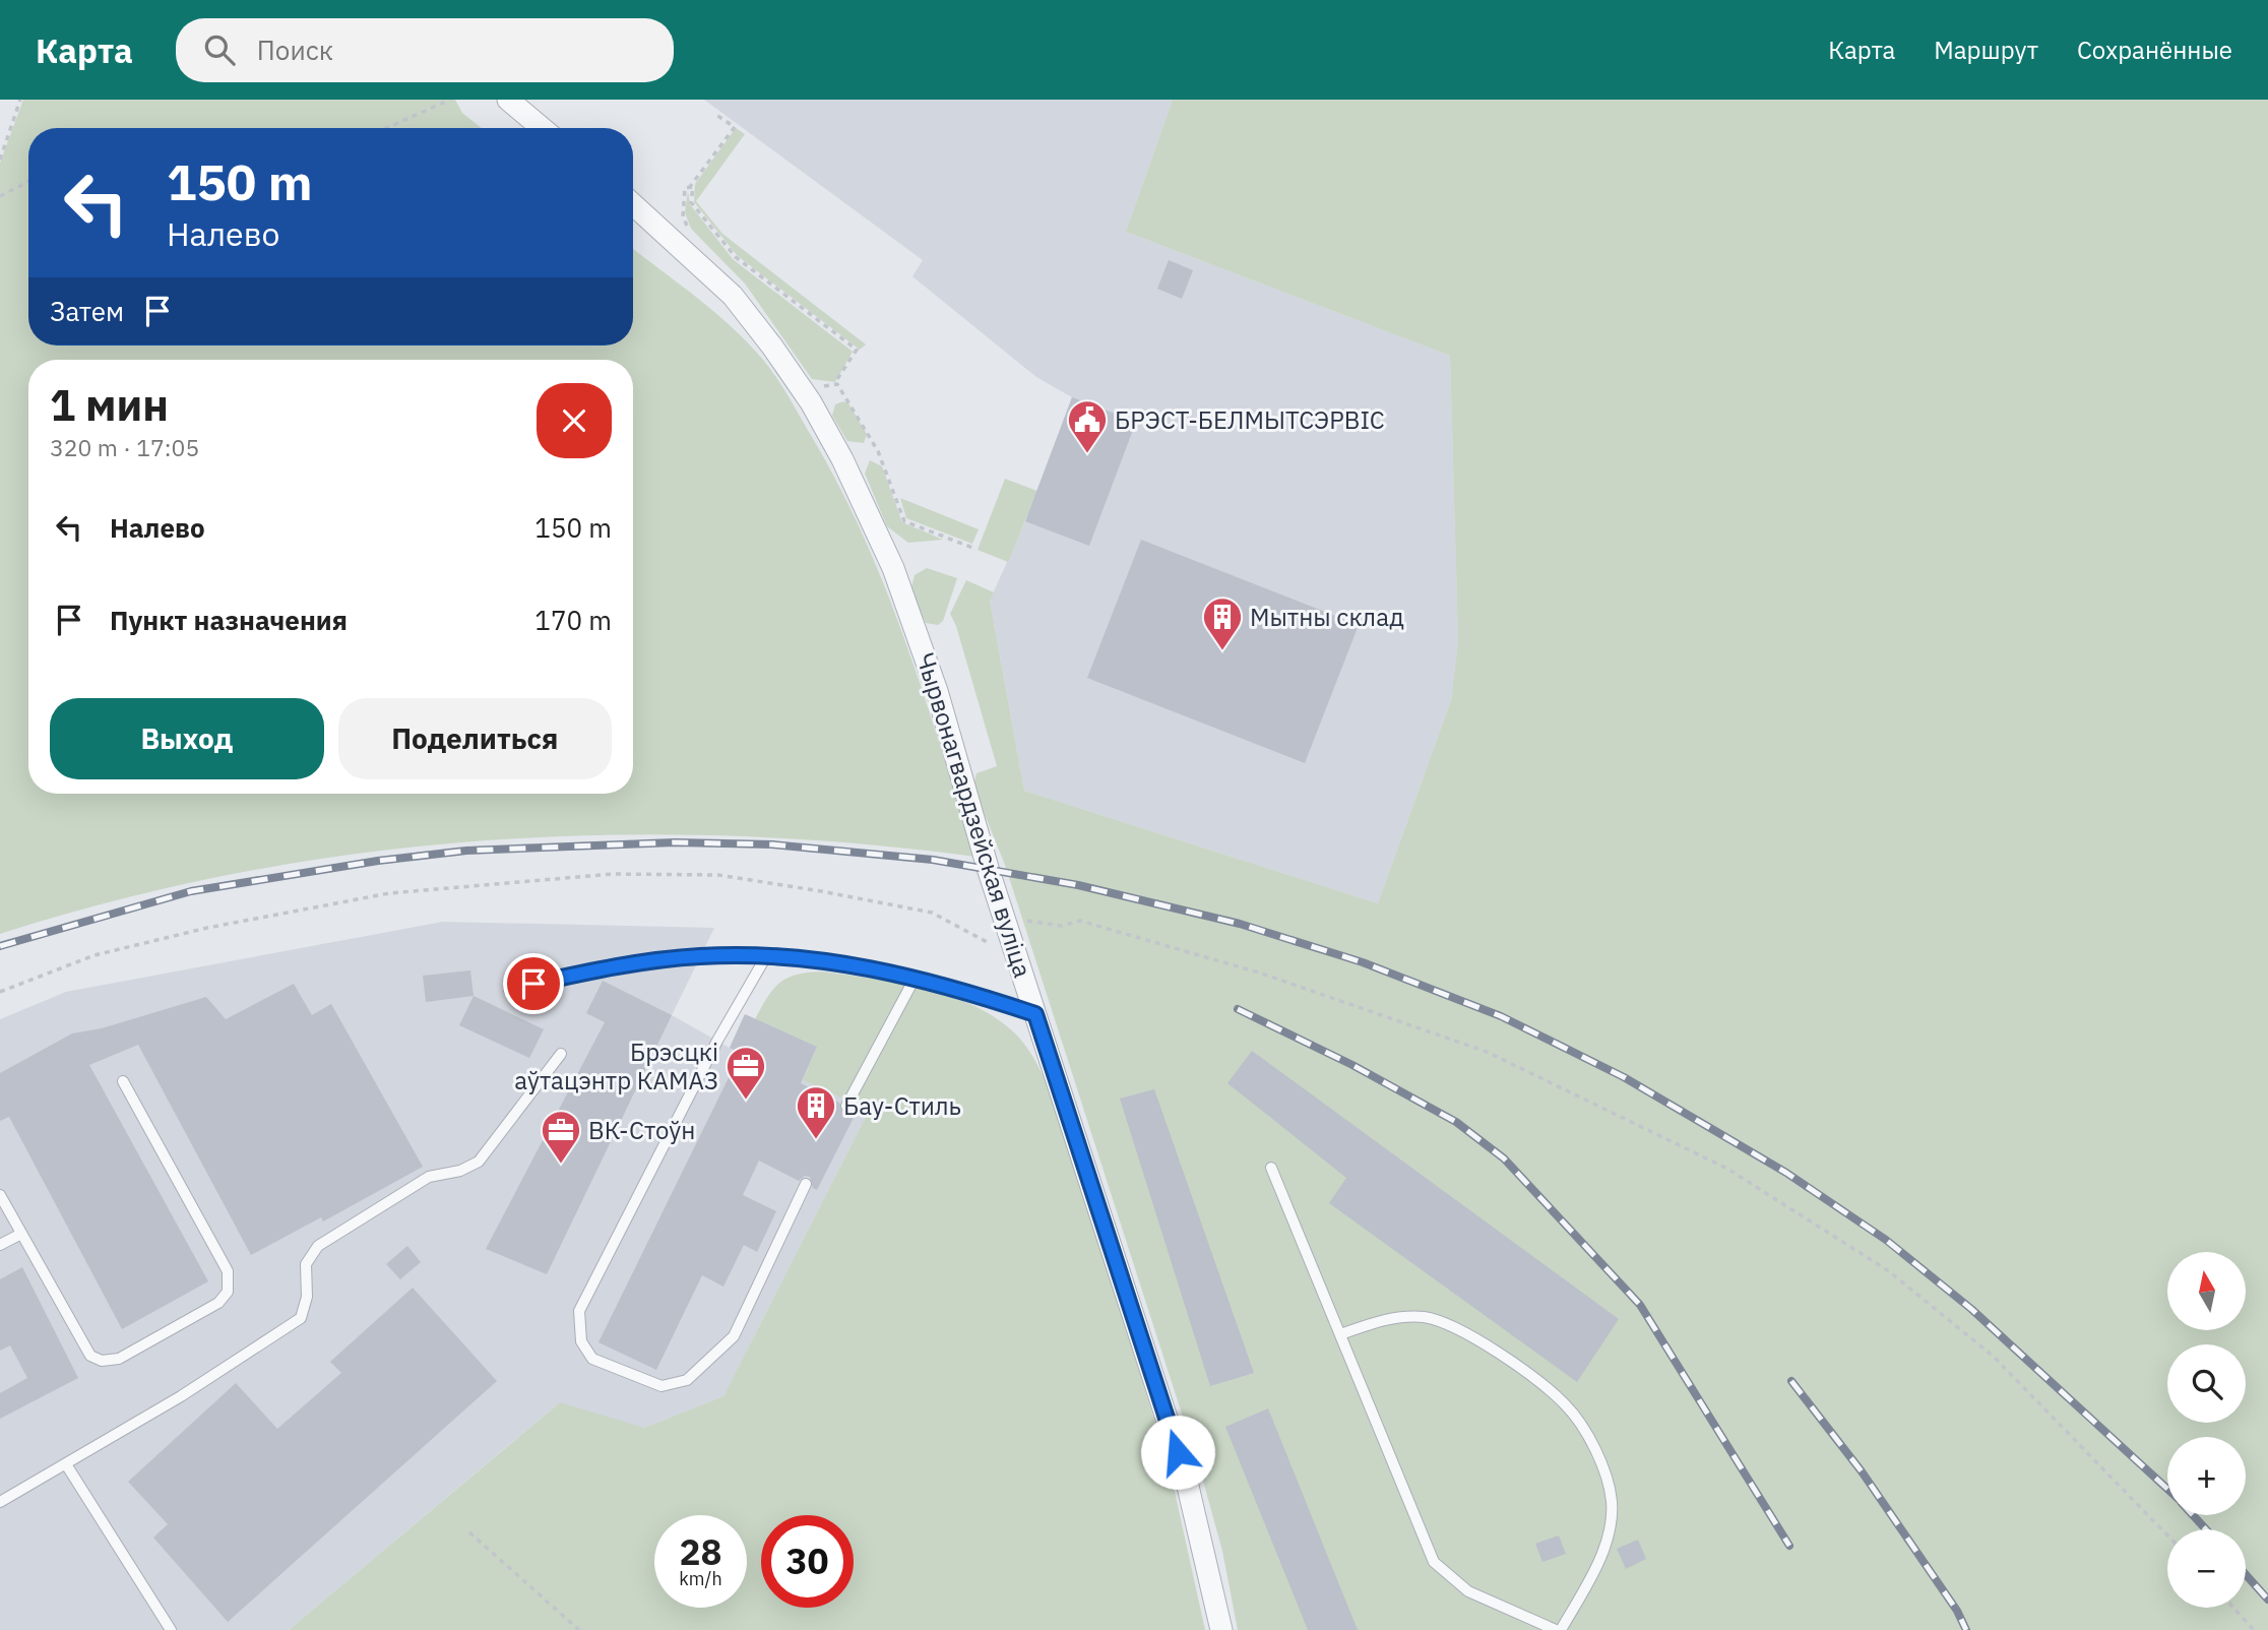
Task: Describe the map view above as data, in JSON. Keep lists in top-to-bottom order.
{
  "streets": {
    "street": ["Чырвонагвардзейская вуліца"]
  },
  "places": {
    "public building": ["БРЭСТ-БЕЛМЫТСЭРВІС"],
    "building": ["Мытны склад", "Бау-Стиль"],
    "office": ["Брэсцкі аўтацэнтр КАМАЗ", "ВК-Стоўн"]
  },
  "north": "top",
  "page": {
    "header": "Карта",
    "search": "Поиск",
    "nav": ["Карта", "Маршрут", "Сохранённые"],
    "turn": ["150 m", "Налево"],
    "then": "Затем",
    "heading": ["1 мин", "320 m · 17:05"],
    "list": [
      {
        "name": "Налево",
        "value": "150 m"
      },
      {
        "name": "Пункт назначения",
        "value": "170 m"
      }
    ],
    "buttons": ["Выход", "Поделиться"],
    "map_buttons": ["+", "−"],
    "speed": "28 km/h",
    "limit": "30"
  }
}
